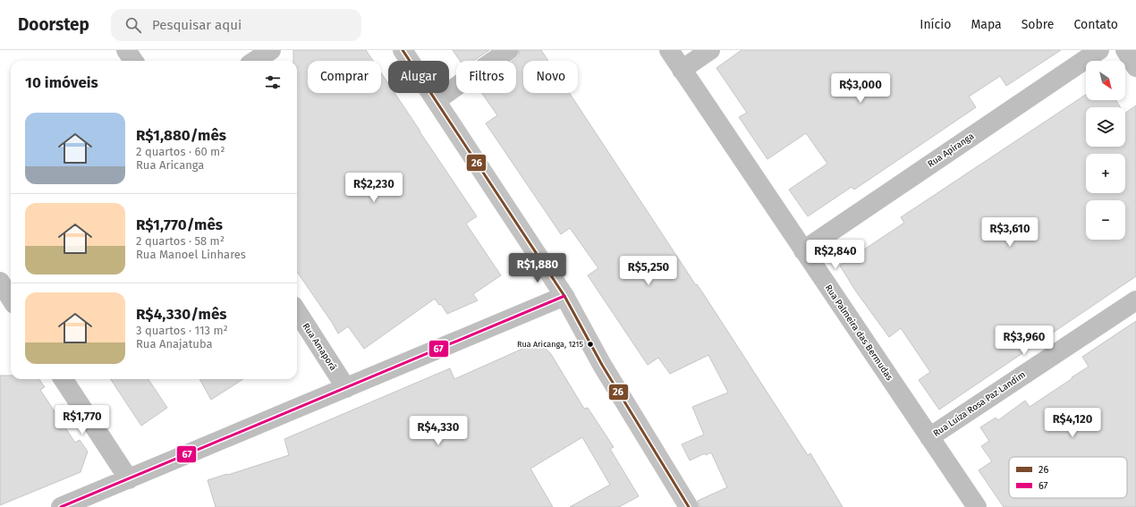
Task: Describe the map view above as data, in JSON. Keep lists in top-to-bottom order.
{
  "streets": {
    "street": [
      "Rua Apiranga",
      "Rua Palmeira das Bermudas",
      "Rua Amaporã",
      "Rua Luíza Rosa Paz Landim"
    ]
  },
  "crossings": [
    ["Rua Apiranga", "Rua Palmeira das Bermudas"],
    ["Rua Palmeira das Bermudas", "Rua Luíza Rosa Paz Landim"]
  ],
  "places": ["Rua Aricanga, 1215"],
  "lines": ["transit line 26", "transit line 67"],
  "legend": ["26", "67"],
  "north": "bottom right",
  "page": {
    "header": "Doorstep",
    "search": "Pesquisar aqui",
    "nav": [
      "Início",
      "Mapa",
      "Sobre",
      "Contato"
    ],
    "map_buttons": ["+", "−"],
    "chip": [
      "Comprar",
      "Alugar",
      "Filtros",
      "Novo"
    ],
    "heading": "10 imóveis",
    "price": [
      "R$3,000",
      "R$2,230",
      "R$3,610",
      "R$2,840",
      "R$1,880",
      "R$5,250",
      "R$3,960",
      "R$1,770",
      "R$4,120",
      "R$4,330"
    ],
    "list": [
      {
        "name": "R$1,880/mês",
        "note": "2 quartos · 60 m² · Rua Aricanga"
      },
      {
        "name": "R$1,770/mês",
        "note": "2 quartos · 58 m² · Rua Manoel Linhares"
      },
      {
        "name": "R$4,330/mês",
        "note": "3 quartos · 113 m² · Rua Anajatuba"
      }
    ]
  }
}
